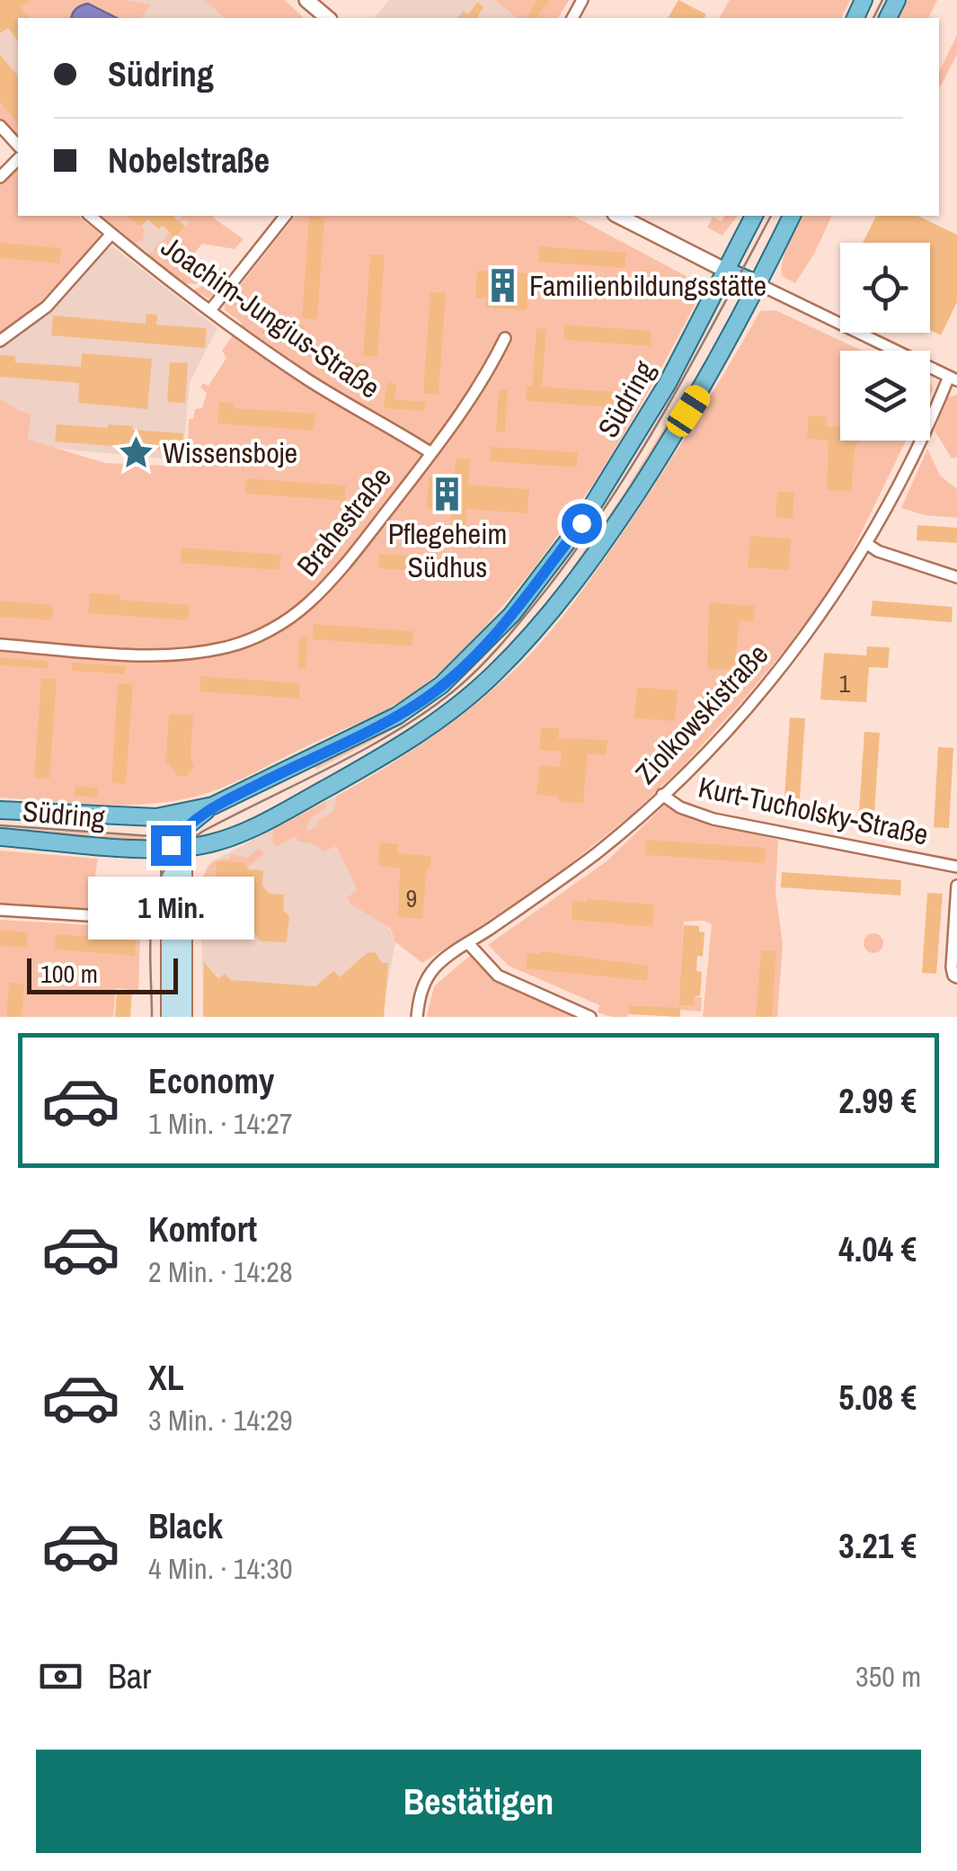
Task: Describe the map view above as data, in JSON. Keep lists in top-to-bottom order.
{
  "streets": {
    "main road": ["Südring"],
    "street": [
      "Joachim-Jungius-Straße",
      "Brahestraße",
      "Ziolkowskistraße",
      "Kurt-Tucholsky-Straße"
    ]
  },
  "crossings": [
    ["Joachim-Jungius-Straße", "Brahestraße"],
    ["Ziolkowskistraße", "Kurt-Tucholsky-Straße"]
  ],
  "places": {
    "building": ["Familienbildungsstätte", "Pflegeheim Südhus"],
    "place": ["Wissensboje"]
  },
  "house_numbers": ["1", "9"],
  "scale_bar": "100 m",
  "page": {
    "banner": ["Südring", "Nobelstraße"],
    "bubble": "1 Min.",
    "scale": "100 m",
    "list": [
      {
        "name": "Economy",
        "note": "1 Min. · 14:27",
        "value": "2.99 €"
      },
      {
        "name": "Komfort",
        "note": "2 Min. · 14:28",
        "value": "4.04 €"
      },
      {
        "name": "XL",
        "note": "3 Min. · 14:29",
        "value": "5.08 €"
      },
      {
        "name": "Black",
        "note": "4 Min. · 14:30",
        "value": "3.21 €"
      }
    ],
    "pay": ["Bar", "350 m"],
    "buttons": "Bestätigen"
  }
}
